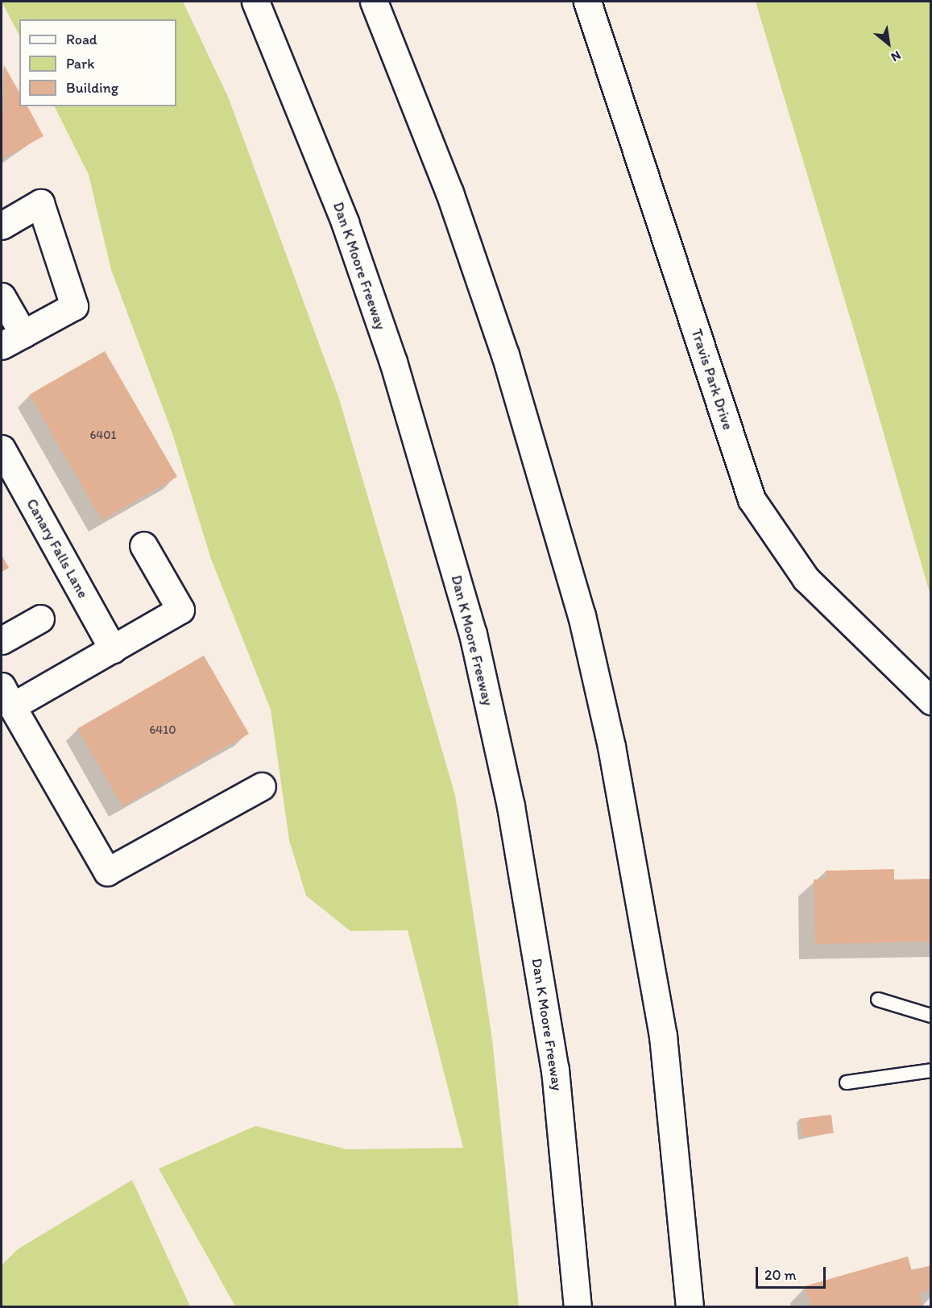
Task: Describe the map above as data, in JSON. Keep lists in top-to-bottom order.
{
  "streets": {
    "main road": ["Dan K Moore Freeway", "Travis Park Drive", "Canary Falls Lane"]
  },
  "house_numbers": ["6401", "6410"],
  "legend": ["Road", "Park", "Building"],
  "scale_bar": "20 m",
  "north": "bottom right"
}
